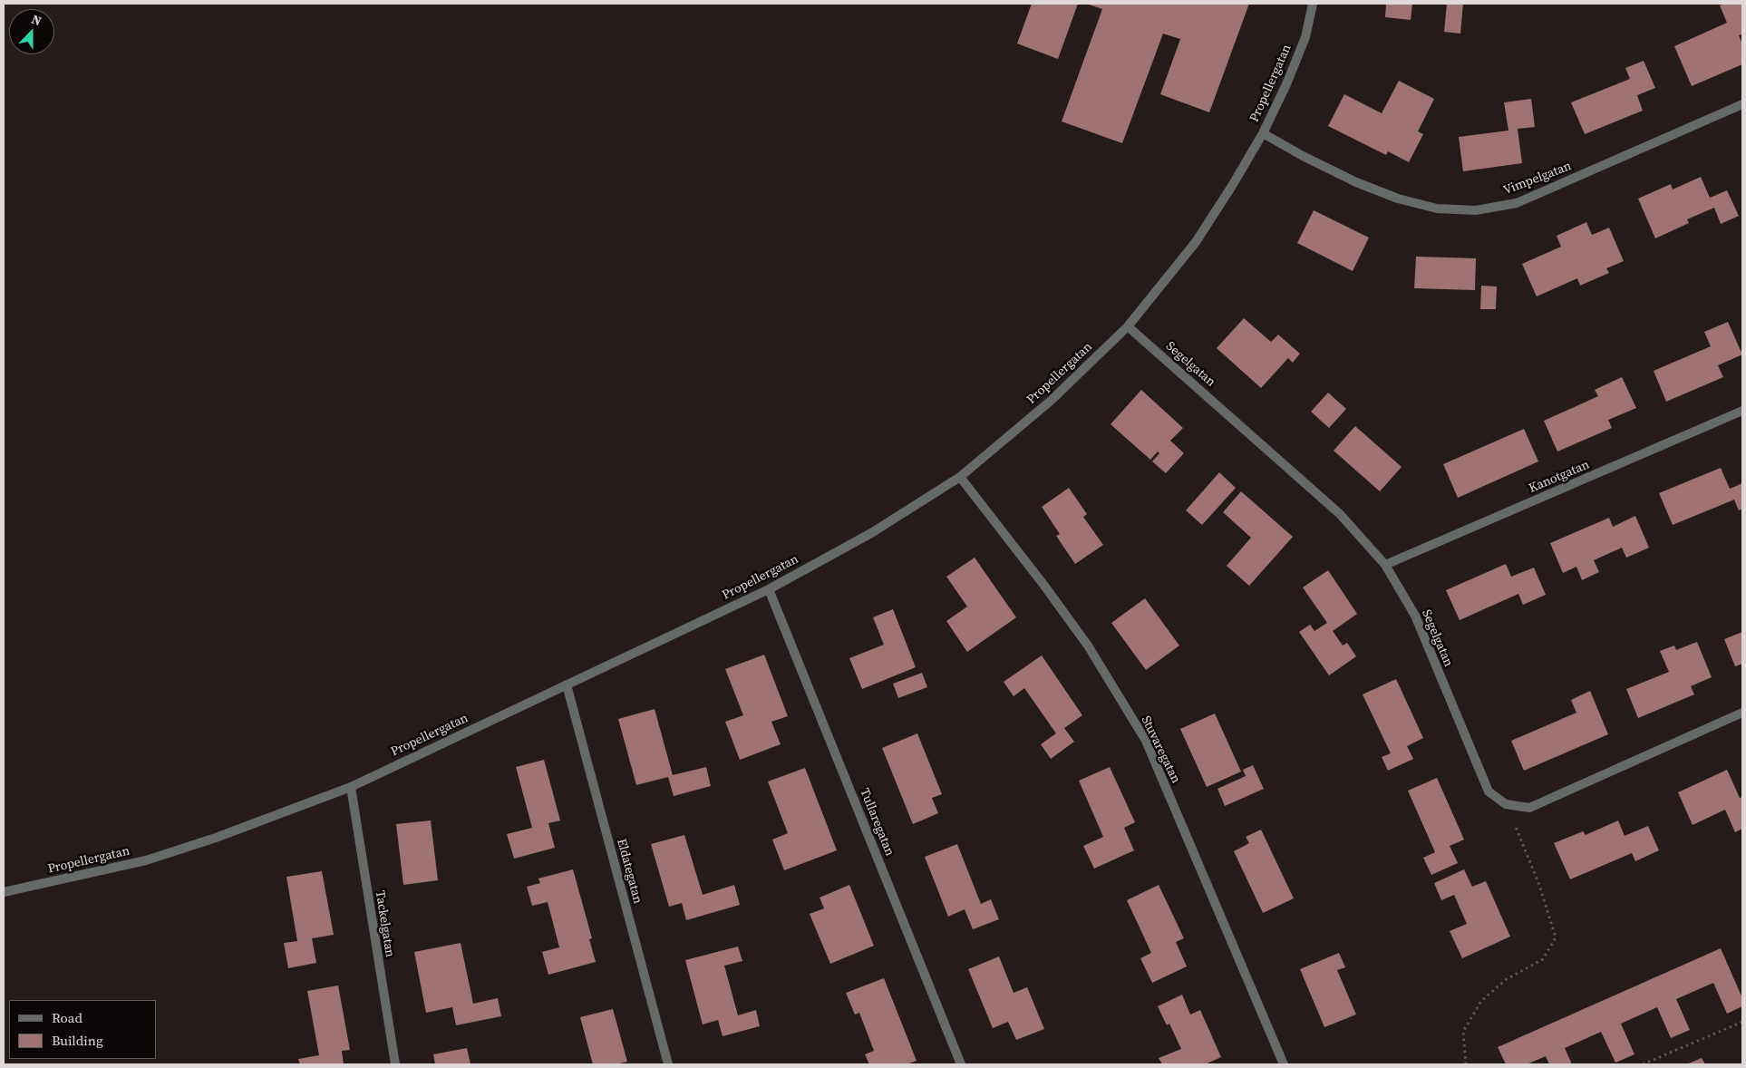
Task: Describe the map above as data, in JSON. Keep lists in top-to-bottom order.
{
  "streets": {
    "street": [
      "Propellergatan",
      "Vimpelgatan",
      "Segelgatan",
      "Kanotgatan",
      "Stuvaregatan",
      "Tullaregatan",
      "Eldategatan",
      "Tackelgatan"
    ]
  },
  "crossings": [
    ["Propellergatan", "Vimpelgatan"],
    ["Propellergatan", "Segelgatan"],
    ["Propellergatan", "Stuvaregatan"],
    ["Propellergatan", "Tullaregatan"],
    ["Propellergatan", "Eldategatan"],
    ["Propellergatan", "Tackelgatan"],
    ["Segelgatan", "Kanotgatan"]
  ],
  "legend": ["Road", "Building"],
  "north": "top"
}
